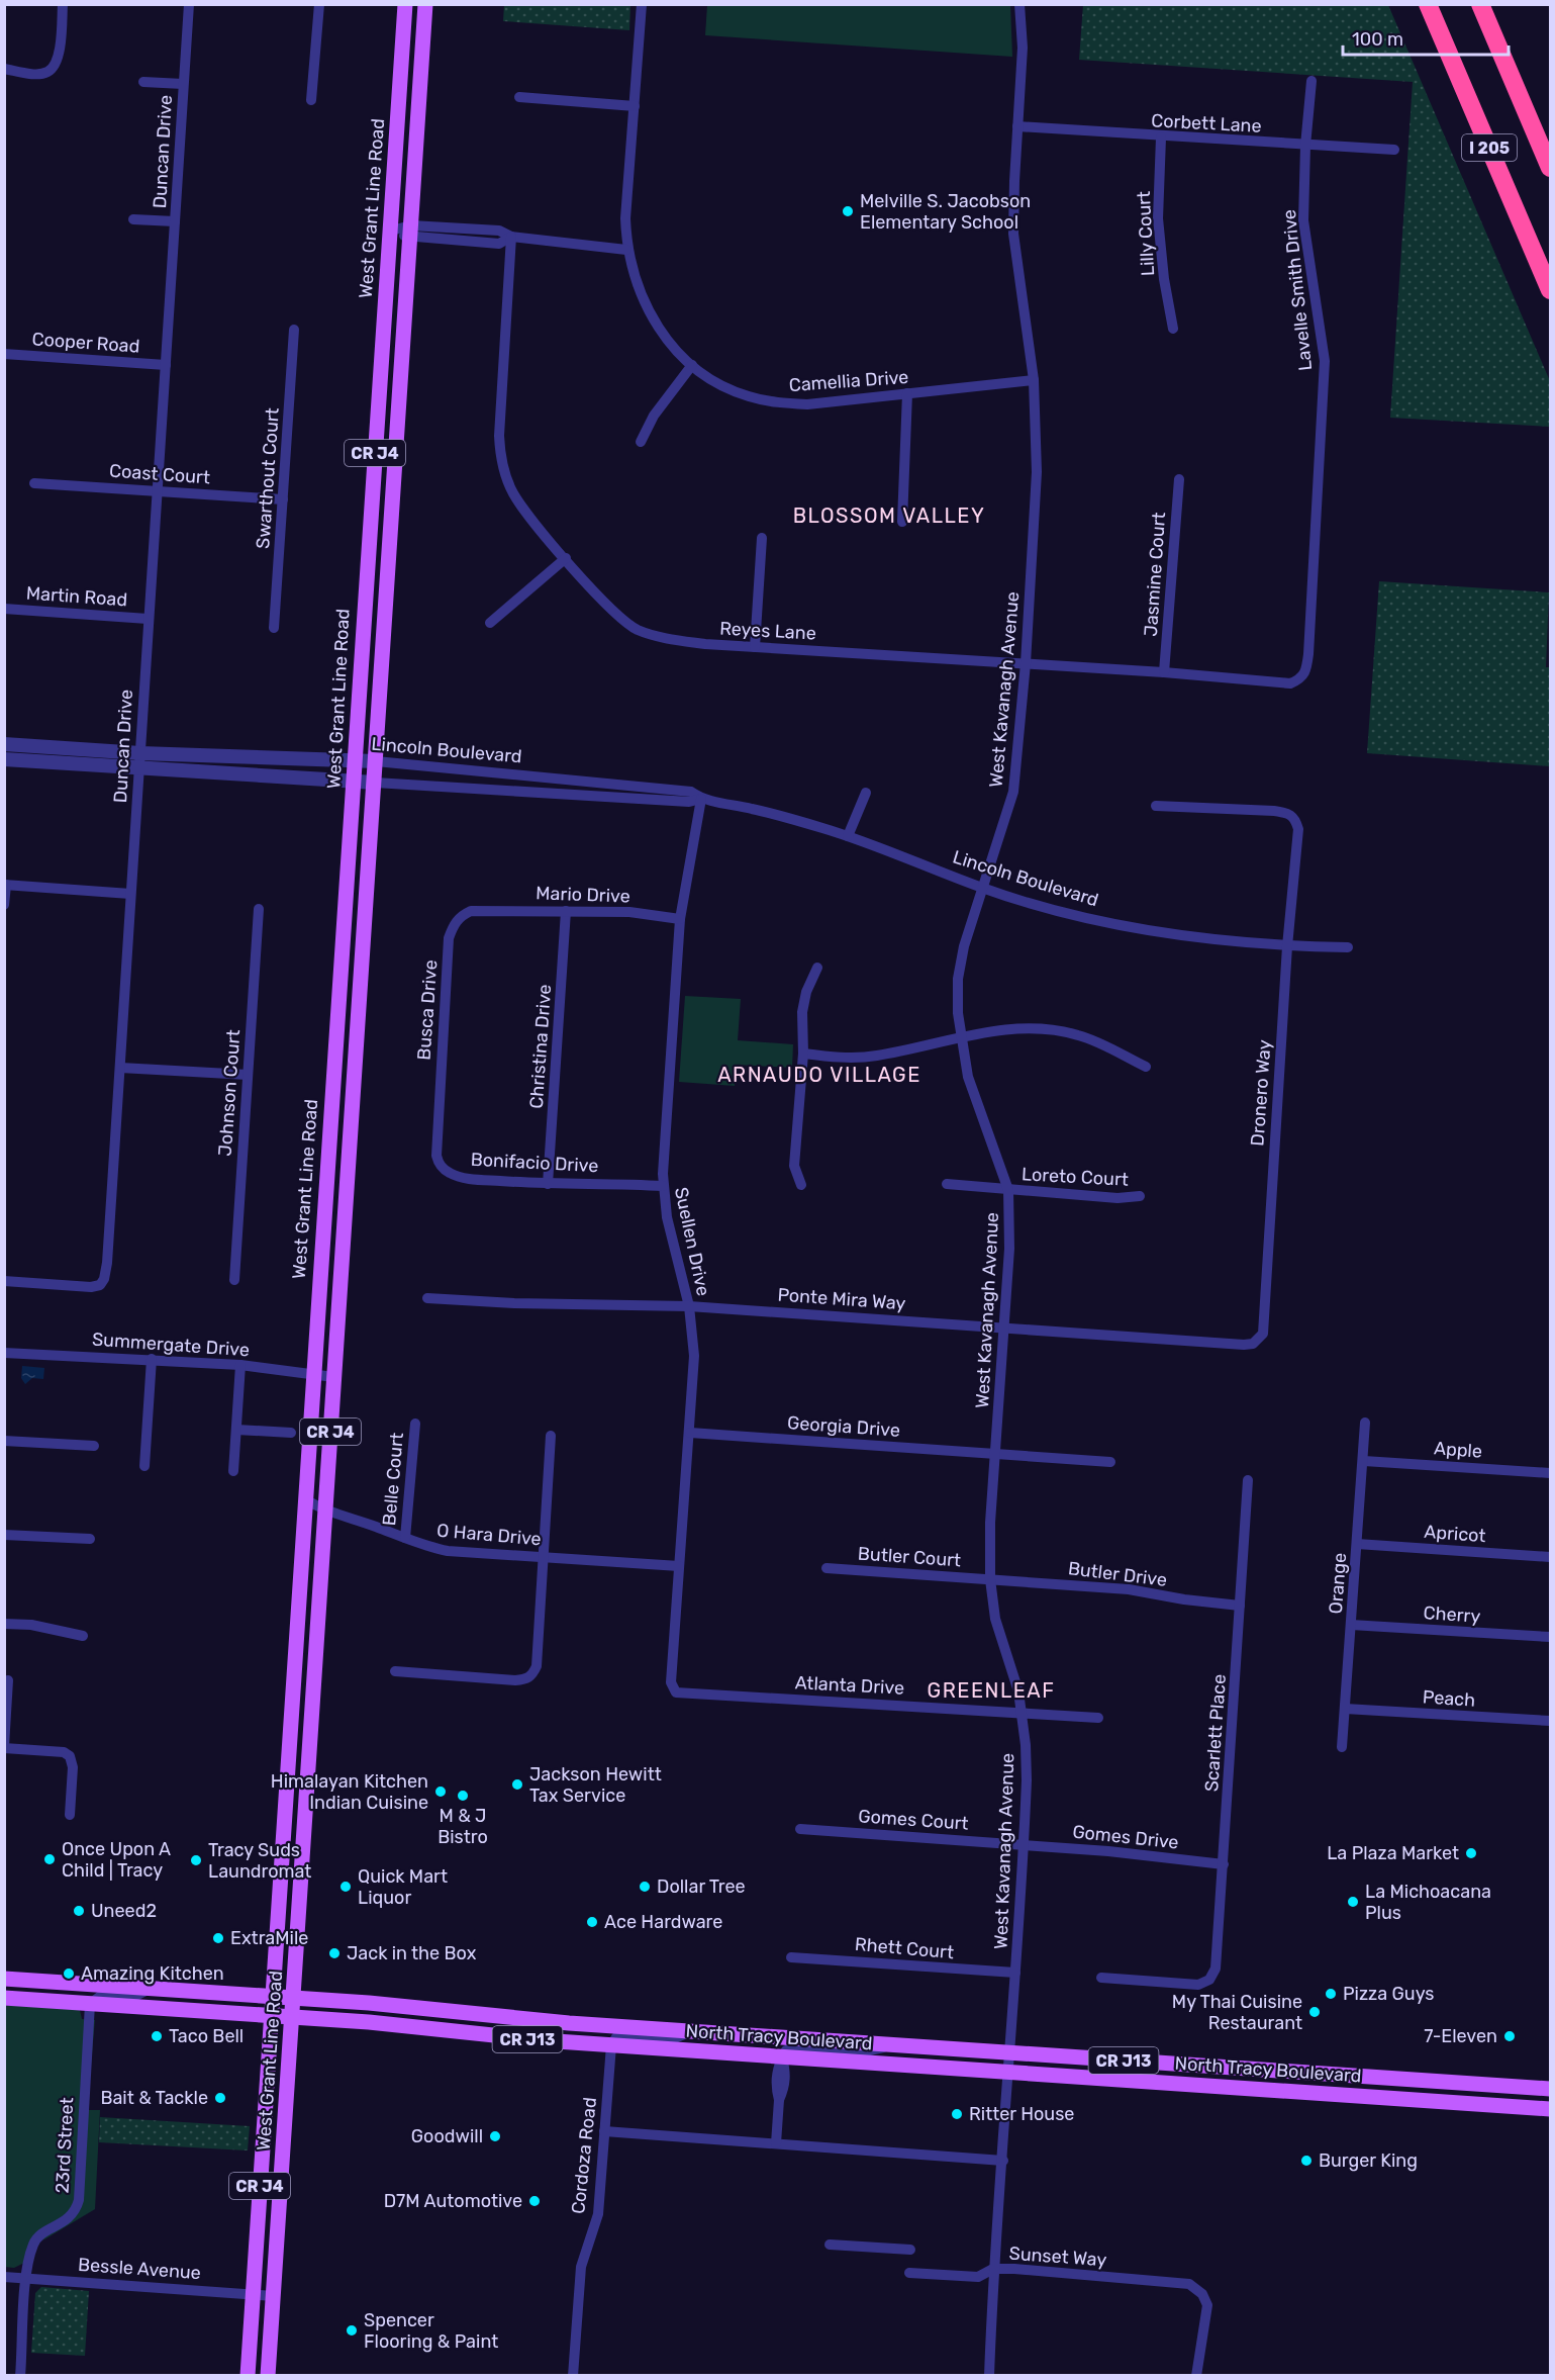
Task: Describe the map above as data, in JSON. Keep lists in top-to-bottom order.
{
  "streets": {
    "highway": ["I 205"],
    "main road": [
      "West Grant Line Road",
      "CR J4",
      "North Tracy Boulevard",
      "CR J13"
    ],
    "street": [
      "Corbett Lane",
      "Duncan Drive",
      "Lilly Court",
      "Lavelle Smith Drive",
      "Cooper Road",
      "Camellia Drive",
      "Coast Court",
      "Swarthout Court",
      "Jasmine Court",
      "Martin Road",
      "Reyes Lane",
      "West Kavanagh Avenue",
      "Lincoln Boulevard",
      "Mario Drive",
      "Busca Drive",
      "Christina Drive",
      "Johnson Court",
      "Dronero Way",
      "Bonifacio Drive",
      "Loreto Court",
      "Suellen Drive",
      "Ponte Mira Way",
      "Summergate Drive",
      "Georgia Drive",
      "Apple",
      "Belle Court",
      "Apricot",
      "O Hara Drive",
      "Butler Court",
      "Butler Drive",
      "Orange",
      "Cherry",
      "Atlanta Drive",
      "Peach",
      "Scarlett Place",
      "Gomes Court",
      "Gomes Drive",
      "Rhett Court",
      "23rd Street",
      "Cordoza Road",
      "Sunset Way",
      "Bessle Avenue"
    ]
  },
  "crossings": [
    ["Corbett Lane", "Lilly Court"],
    ["Corbett Lane", "Lavelle Smith Drive"],
    ["Corbett Lane", "West Kavanagh Avenue"],
    ["Duncan Drive", "Cooper Road"],
    ["Duncan Drive", "Coast Court"],
    ["Duncan Drive", "Martin Road"],
    ["Duncan Drive", "Lincoln Boulevard"],
    ["West Grant Line Road", "Lincoln Boulevard"],
    ["West Grant Line Road", "Summergate Drive"],
    ["West Grant Line Road", "O Hara Drive"],
    ["West Grant Line Road", "North Tracy Boulevard"],
    ["West Grant Line Road", "Bessle Avenue"],
    ["Lavelle Smith Drive", "Reyes Lane"],
    ["Camellia Drive", "West Kavanagh Avenue"],
    ["Coast Court", "Swarthout Court"],
    ["Jasmine Court", "Reyes Lane"],
    ["Reyes Lane", "West Kavanagh Avenue"],
    ["West Kavanagh Avenue", "Lincoln Boulevard"],
    ["West Kavanagh Avenue", "Loreto Court"],
    ["West Kavanagh Avenue", "Ponte Mira Way"],
    ["West Kavanagh Avenue", "Georgia Drive"],
    ["West Kavanagh Avenue", "Butler Court"],
    ["West Kavanagh Avenue", "Butler Drive"],
    ["West Kavanagh Avenue", "Atlanta Drive"],
    ["West Kavanagh Avenue", "Gomes Court"],
    ["West Kavanagh Avenue", "Gomes Drive"],
    ["West Kavanagh Avenue", "Rhett Court"],
    ["West Kavanagh Avenue", "North Tracy Boulevard"],
    ["West Kavanagh Avenue", "Sunset Way"],
    ["Lincoln Boulevard", "Dronero Way"],
    ["Lincoln Boulevard", "Suellen Drive"],
    ["Mario Drive", "Busca Drive"],
    ["Mario Drive", "Christina Drive"],
    ["Mario Drive", "Suellen Drive"],
    ["Busca Drive", "Bonifacio Drive"],
    ["Christina Drive", "Bonifacio Drive"],
    ["Dronero Way", "Ponte Mira Way"],
    ["Bonifacio Drive", "Suellen Drive"],
    ["Suellen Drive", "Ponte Mira Way"],
    ["Suellen Drive", "Georgia Drive"],
    ["Suellen Drive", "O Hara Drive"],
    ["Suellen Drive", "Atlanta Drive"],
    ["Apple", "Orange"],
    ["Belle Court", "O Hara Drive"],
    ["Apricot", "Orange"],
    ["Butler Court", "Butler Drive"],
    ["Butler Drive", "Scarlett Place"],
    ["Orange", "Cherry"],
    ["Orange", "Peach"],
    ["Scarlett Place", "Gomes Drive"],
    ["Gomes Court", "Gomes Drive"],
    ["North Tracy Boulevard", "23rd Street"],
    ["North Tracy Boulevard", "Cordoza Road"],
    ["23rd Street", "Bessle Avenue"]
  ],
  "districts": ["BLOSSOM VALLEY", "ARNAUDO VILLAGE", "GREENLEAF"],
  "places": [
    "Melville S. Jacobson Elementary School",
    "Jackson Hewitt Tax Service",
    "Himalayan Kitchen Indian Cuisine",
    "M & J Bistro",
    "La Plaza Market",
    "Once Upon A Child | Tracy",
    "Tracy Suds Laundromat",
    "Quick Mart Liquor",
    "Dollar Tree",
    "La Michoacana Plus",
    "Uneed2",
    "Ace Hardware",
    "ExtraMile",
    "Jack in the Box",
    "Amazing Kitchen",
    "Pizza Guys",
    "My Thai Cuisine Restaurant",
    "Taco Bell",
    "7-Eleven",
    "Bait & Tackle",
    "Ritter House",
    "Goodwill",
    "Burger King",
    "D7M Automotive",
    "Spencer Flooring & Paint"
  ],
  "scale_bar": "100 m"
}
